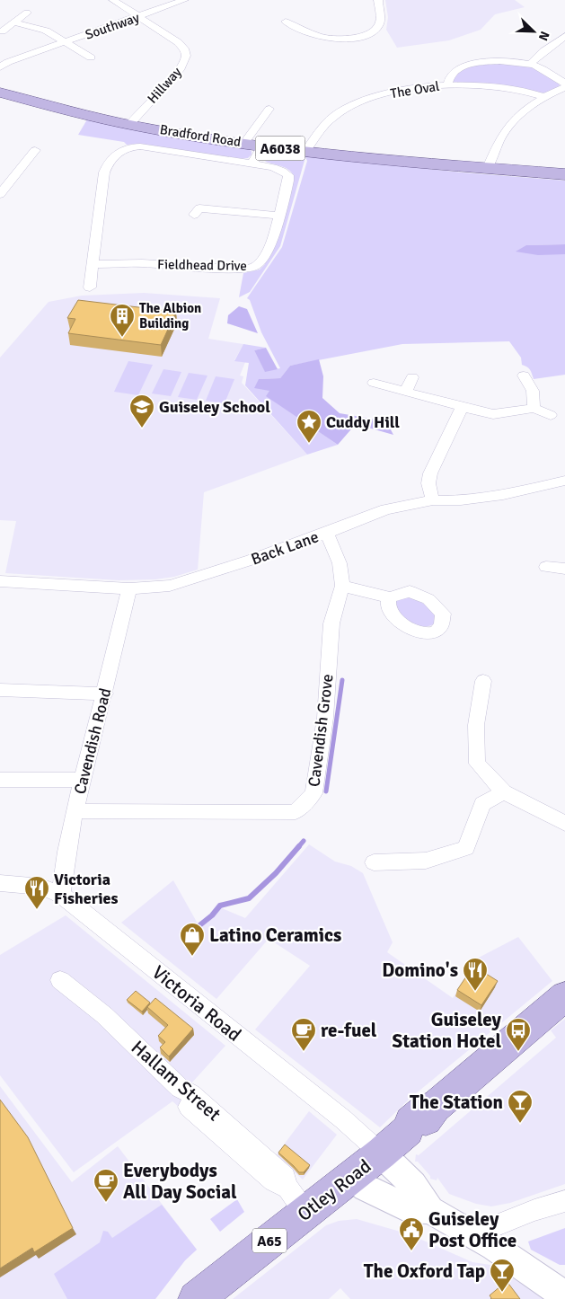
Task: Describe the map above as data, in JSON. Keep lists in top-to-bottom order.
{
  "streets": {
    "main road": [
      "Bradford Road",
      "A6038",
      "Otley Road",
      "A65"
    ],
    "street": [
      "Southway",
      "Hillway",
      "The Oval",
      "Fieldhead Drive",
      "Back Lane",
      "Cavendish Grove",
      "Cavendish Road",
      "Victoria Road",
      "Hallam Street"
    ]
  },
  "crossings": [
    ["Southway", "Hillway"],
    ["Hillway", "Bradford Road"],
    ["The Oval", "Bradford Road"],
    ["Back Lane", "Cavendish Grove"],
    ["Back Lane", "Cavendish Road"],
    ["Cavendish Grove", "Cavendish Road"],
    ["Cavendish Road", "Victoria Road"],
    ["Victoria Road", "Otley Road"],
    ["Hallam Street", "Otley Road"]
  ],
  "places": {
    "building": ["The Albion Building"],
    "school or university": ["Guiseley School"],
    "place": ["Cuddy Hill"],
    "restaurant": ["Victoria Fisheries", "Domino's"],
    "shop": ["Latino Ceramics"],
    "cafe": ["re-fuel", "Everybodys All Day Social"],
    "bus stop": ["Guiseley Station Hotel"],
    "bar": ["The Station", "The Oxford Tap"],
    "public building": ["Guiseley Post Office"]
  },
  "north": "bottom right"
}
